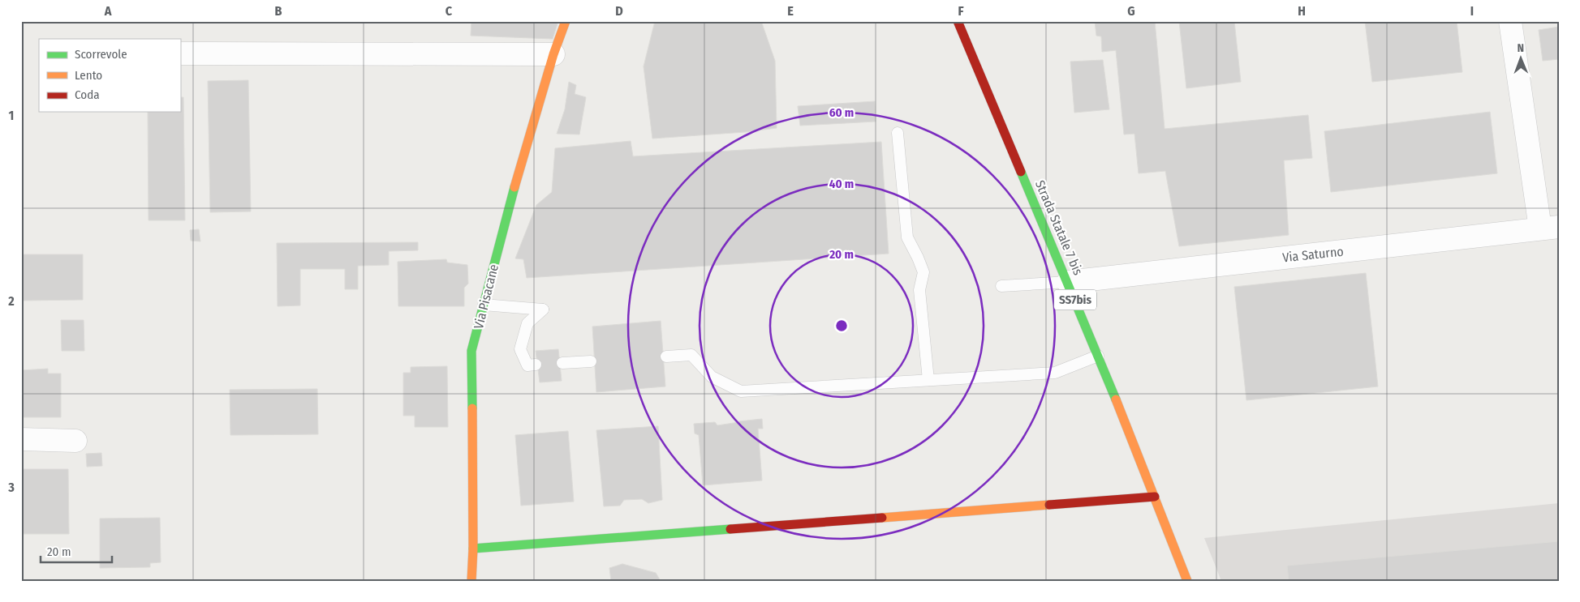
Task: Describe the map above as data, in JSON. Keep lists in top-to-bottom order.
{
  "streets": {
    "street": [
      "Strada Statale 7 bis",
      "Via Saturno",
      "Via Pisacane",
      "SS7bis"
    ]
  },
  "crossings": [
    ["Strada Statale 7 bis", "Via Saturno"]
  ],
  "legend": ["Scorrevole", "Lento", "Coda"],
  "scale_bar": "20 m",
  "north": "top",
  "grid": {
    "columns": [
      "A",
      "B",
      "C",
      "D",
      "E",
      "F",
      "G",
      "H",
      "I"
    ],
    "rows": ["1", "2", "3"]
  },
  "rings": ["60 m", "40 m", "20 m"]
}
